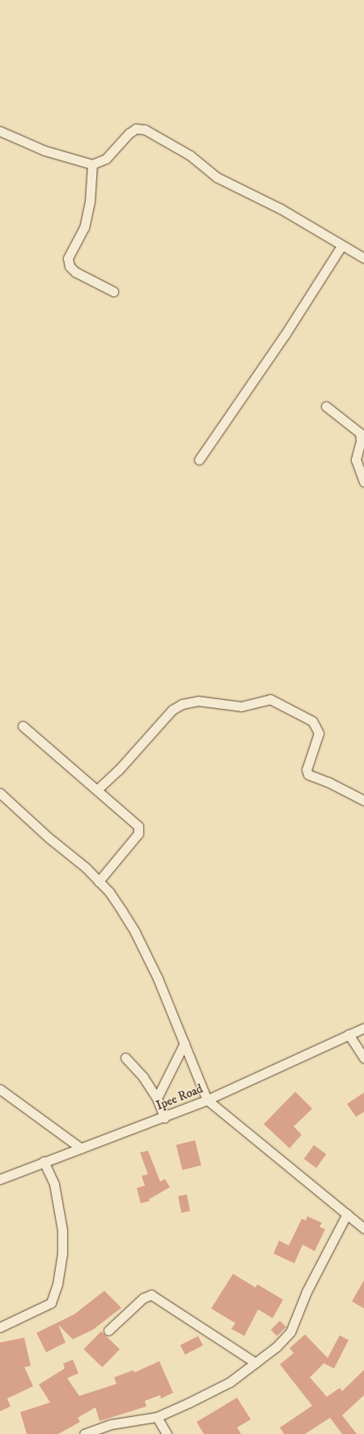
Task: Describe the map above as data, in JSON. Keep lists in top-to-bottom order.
{
  "streets": {
    "street": ["Ipee Road"]
  }
}
